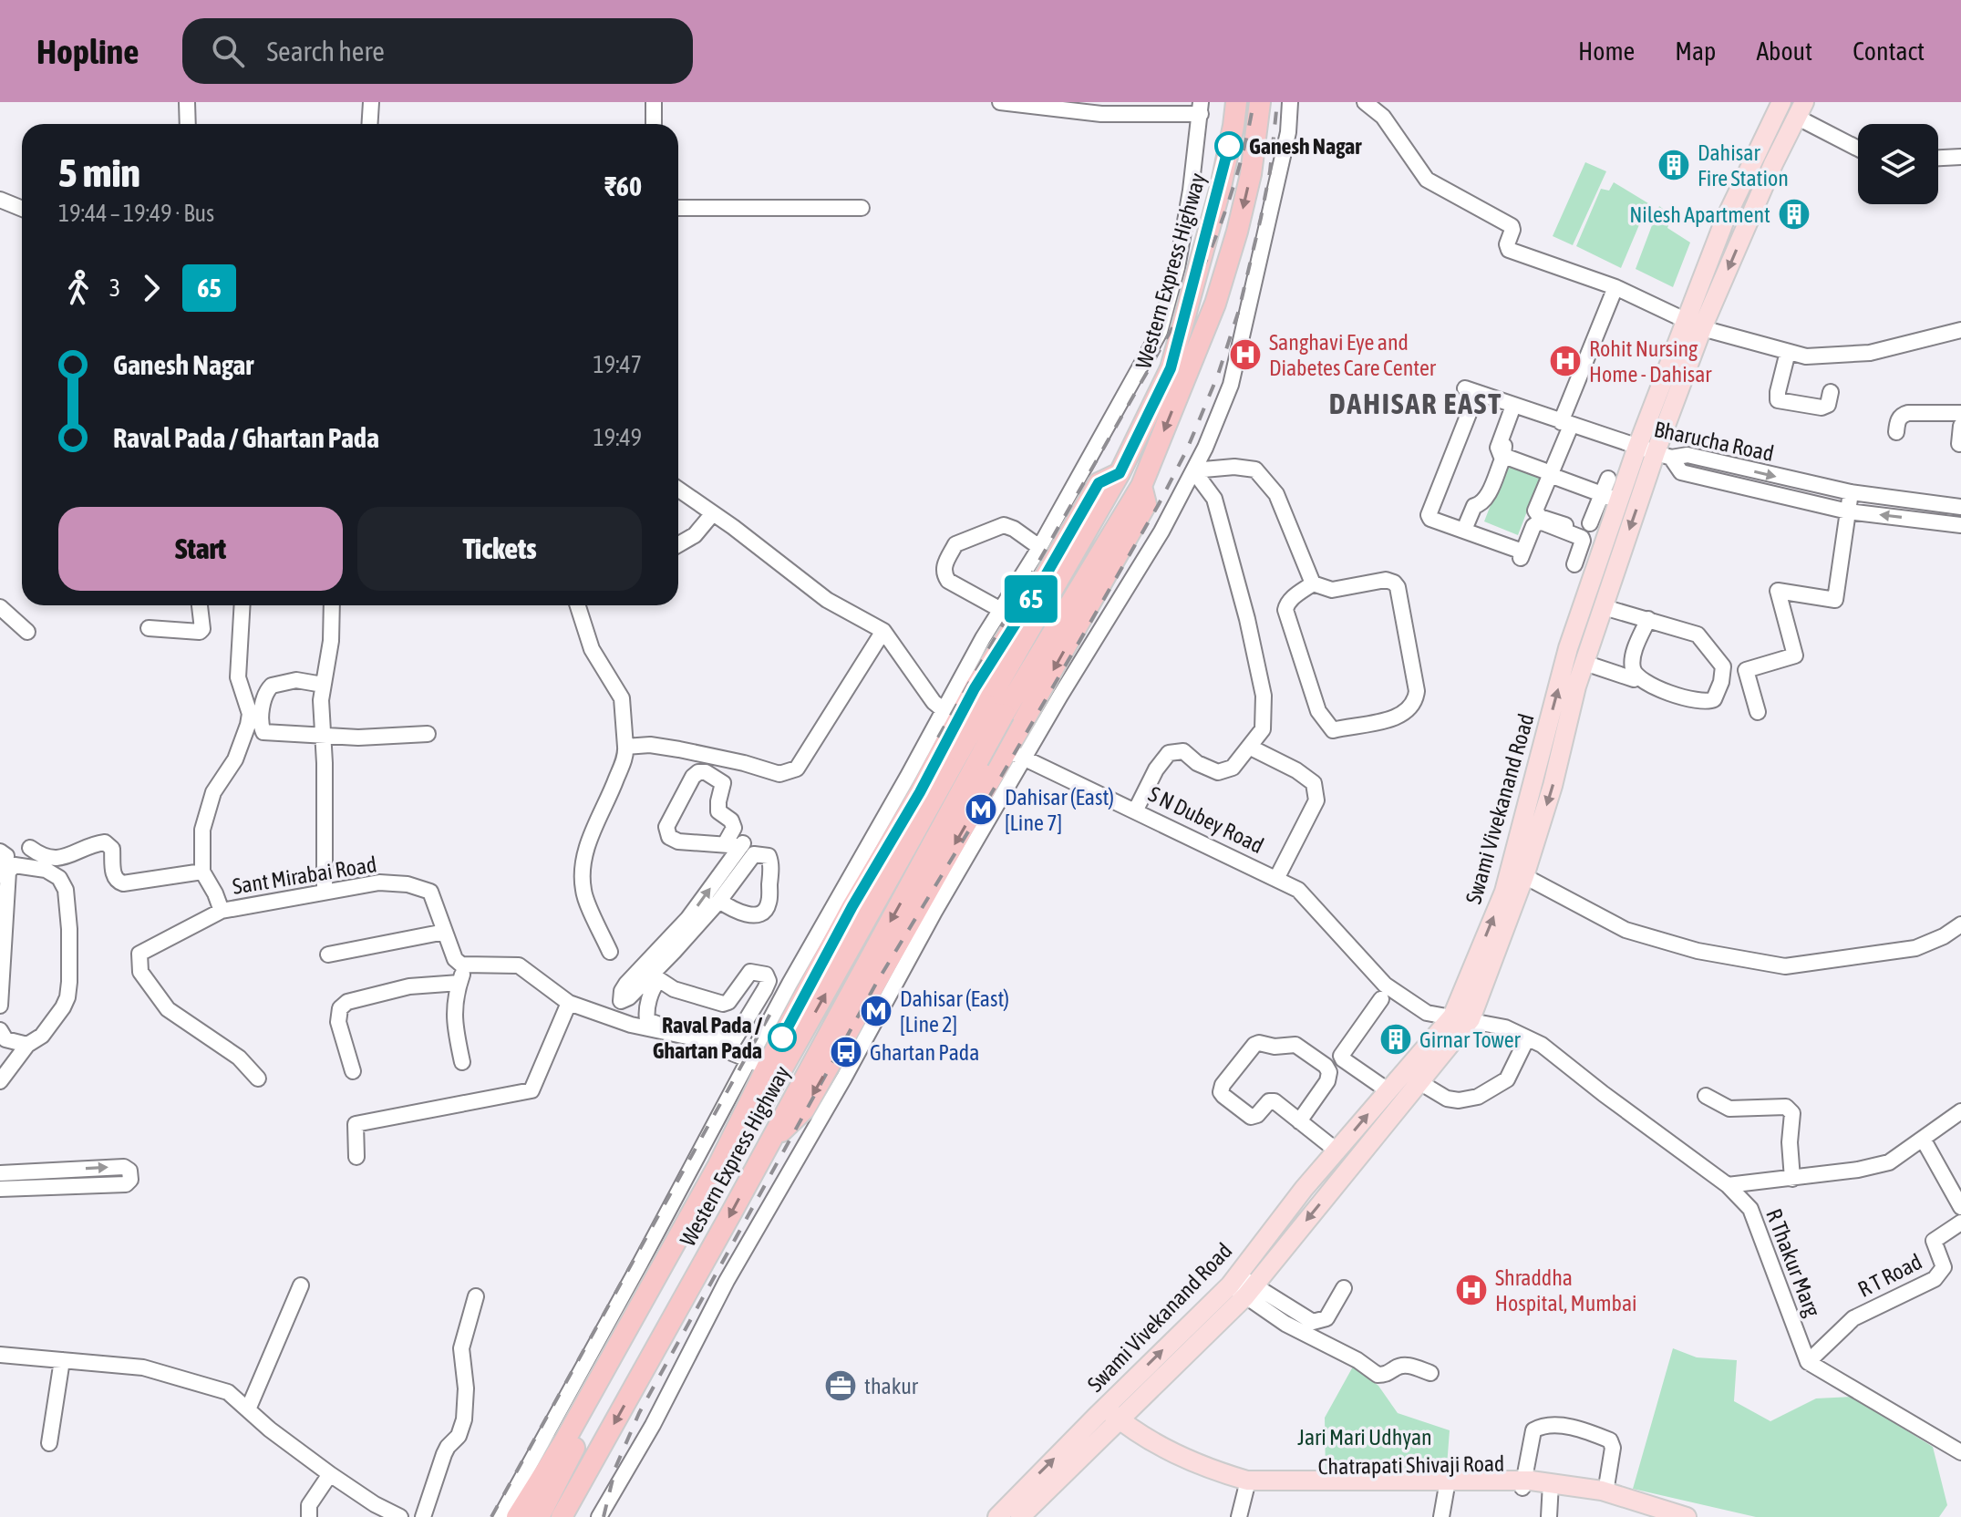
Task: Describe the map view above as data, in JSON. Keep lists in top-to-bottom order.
{
  "streets": {
    "highway": ["Western Express Highway"],
    "main road": ["Swami Vivekanand Road"],
    "street": [
      "Bharucha Road",
      "S N Dubey Road",
      "Sant Mirabai Road",
      "R Thakur Marg",
      "R T Road"
    ]
  },
  "crossings": [
    ["Bharucha Road", "Swami Vivekanand Road"],
    ["Swami Vivekanand Road", "S N Dubey Road"],
    ["Swami Vivekanand Road", "R Thakur Marg"],
    ["S N Dubey Road", "R Thakur Marg"],
    ["R Thakur Marg", "R T Road"]
  ],
  "districts": ["DAHISAR EAST"],
  "parks": ["Jari Mari Udhyan"],
  "places": {
    "other": ["Ganesh Nagar", "Raval Pada / Ghartan Pada"],
    "building": ["Dahisar Fire Station", "Nilesh Apartment", "Girnar Tower"],
    "hospital": ["Sanghavi Eye and Diabetes Care Center", "Rohit Nursing Home - Dahisar", "Shraddha Hospital, Mumbai"],
    "metro station": ["Dahisar (East) [Line 7]", "Dahisar (East) [Line 2]"],
    "bus stop": ["Ghartan Pada"],
    "office": ["thakur"]
  },
  "lines": ["bus line 65"],
  "page": {
    "header": "Hopline",
    "search": "Search here",
    "nav": [
      "Home",
      "Map",
      "About",
      "Contact"
    ],
    "on_map": "65",
    "heading": ["5 min", "19:44 – 19:49 · Bus", "₹60"],
    "legs": ["3", "65"],
    "list": [
      {
        "name": "Ganesh Nagar",
        "value": "19:47"
      },
      {
        "name": "Raval Pada / Ghartan Pada",
        "value": "19:49"
      }
    ],
    "buttons": ["Start", "Tickets"]
  }
}
